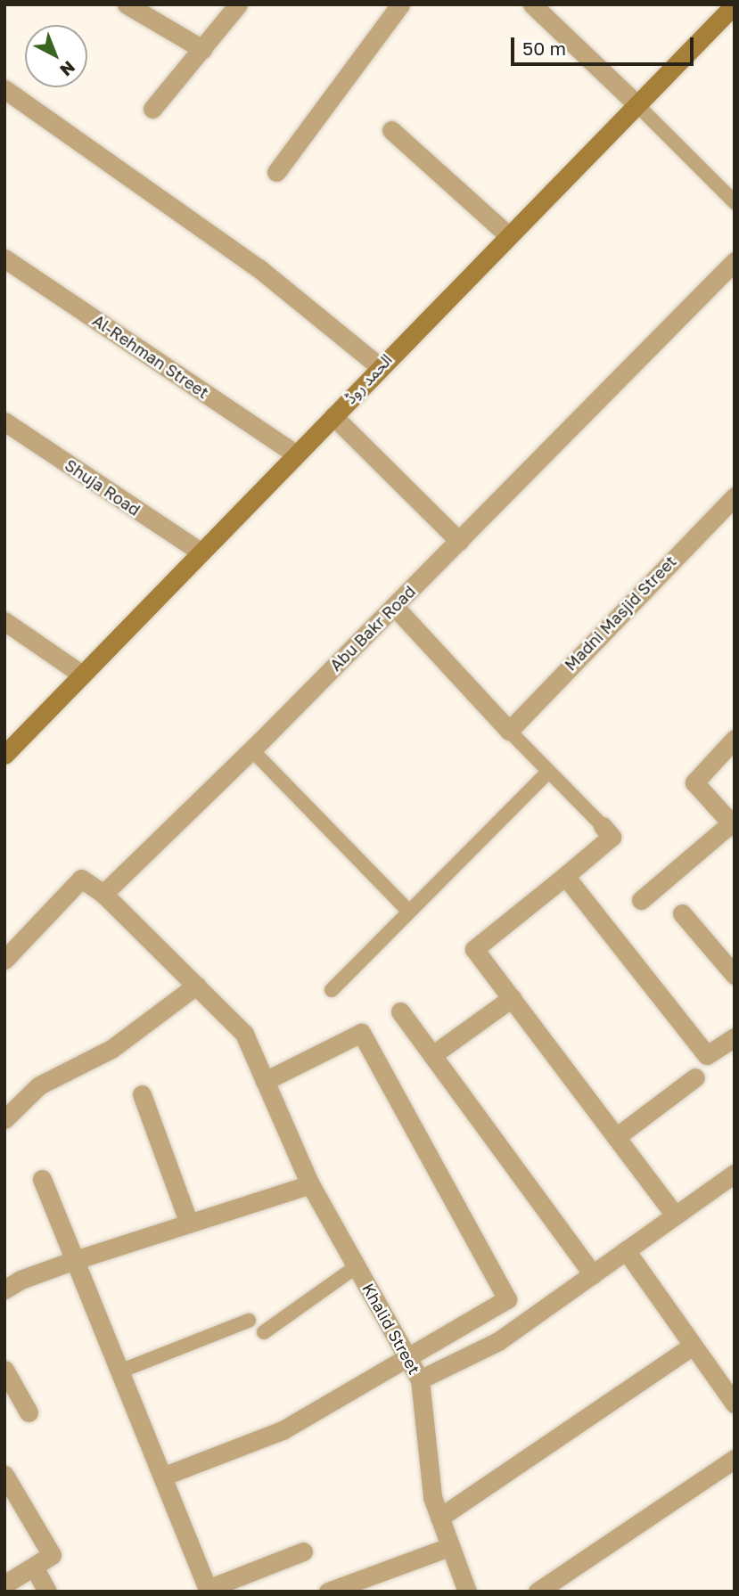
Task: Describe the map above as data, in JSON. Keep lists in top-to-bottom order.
{
  "streets": {
    "street": [
      "Al-Rehman Street",
      "الحمد روڈ",
      "Shuja Road",
      "Madni Masjid Street",
      "Abu Bakr Road",
      "Khalid Street"
    ]
  },
  "crossings": [
    ["Al-Rehman Street", "الحمد روڈ"],
    ["الحمد روڈ", "Shuja Road"]
  ],
  "scale_bar": "50 m",
  "north": "bottom right"
}
